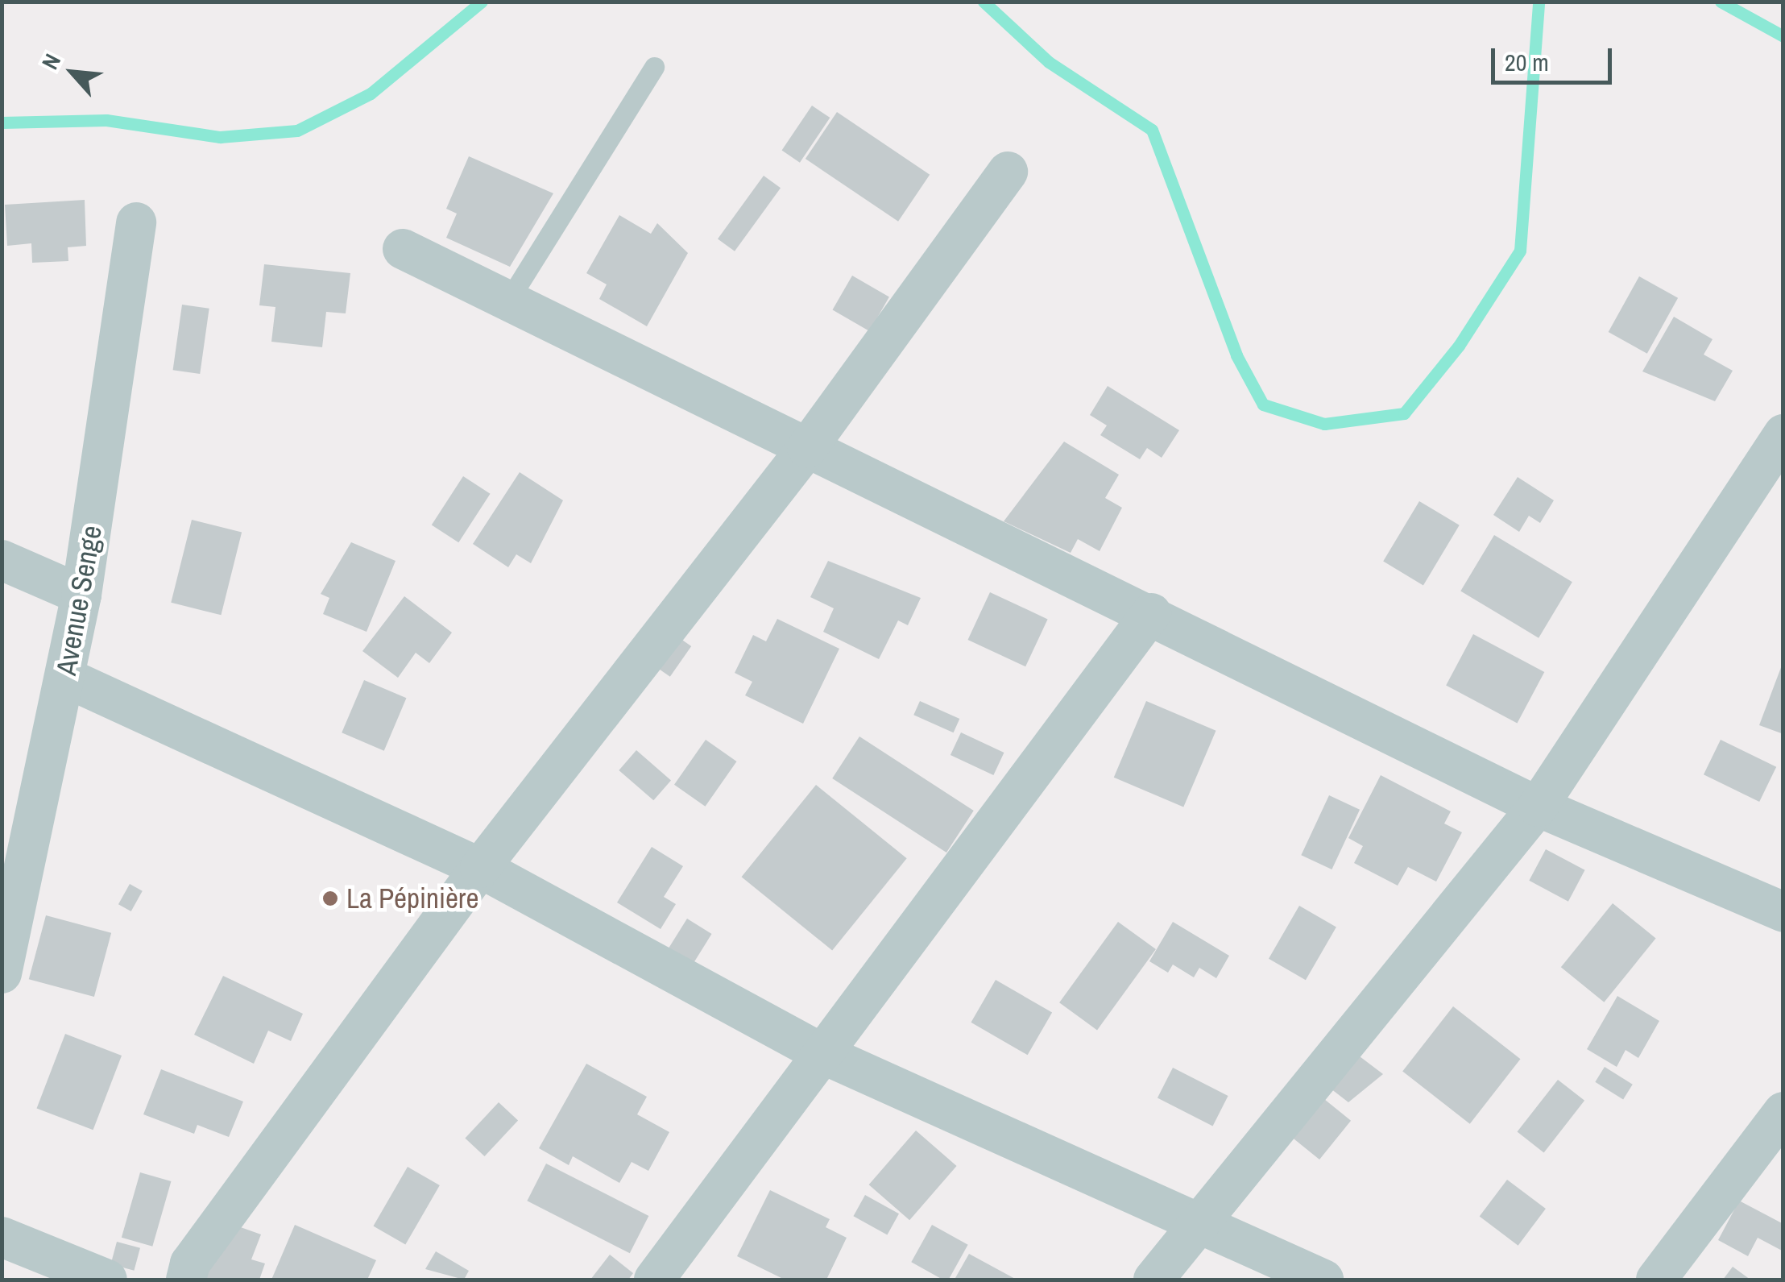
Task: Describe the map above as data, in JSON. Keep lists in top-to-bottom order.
{
  "streets": {
    "street": ["Avenue Senge"]
  },
  "places": ["La Pépinière"],
  "scale_bar": "20 m",
  "north": "top left"
}
